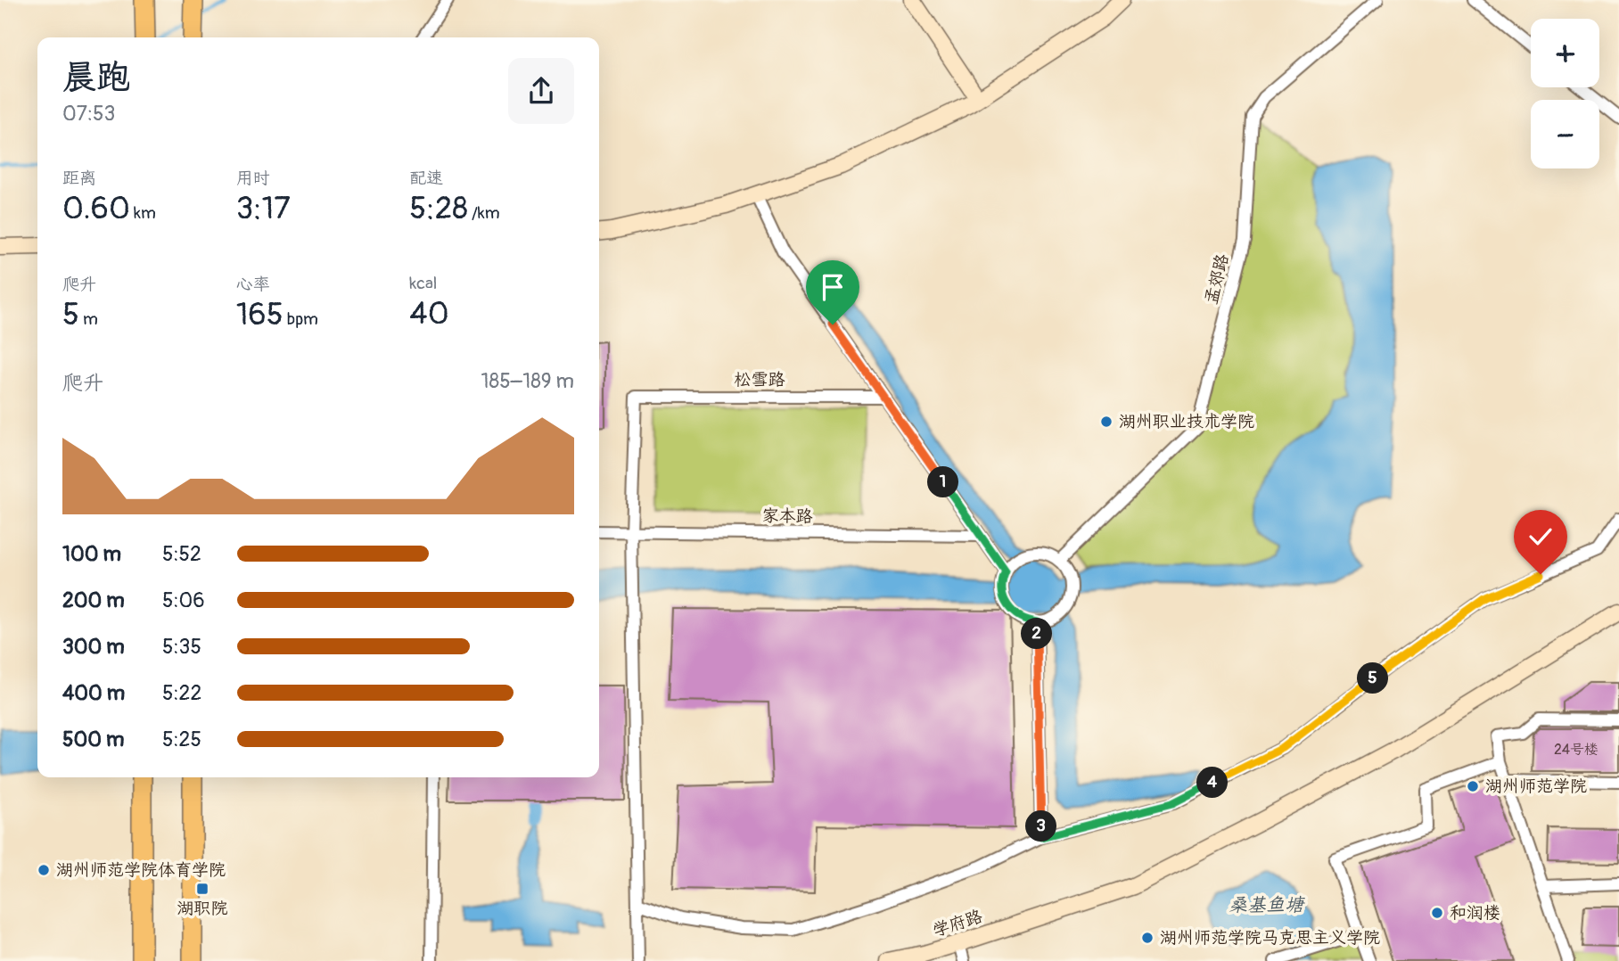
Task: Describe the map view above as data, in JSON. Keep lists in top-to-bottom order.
{
  "streets": {
    "main road": ["学府路"],
    "street": ["孟郊路", "松雪路", "家本路"]
  },
  "crossings": [
    ["松雪路", "家本路"]
  ],
  "water": ["桑基鱼塘"],
  "places": {
    "other": [
      "湖州职业技术学院",
      "湖州师范学院",
      "湖州师范学院体育学院",
      "和润楼",
      "湖州师范学院马克思主义学院"
    ],
    "transit": ["湖职院"]
  },
  "house_numbers": ["24号楼"],
  "page": {
    "map_buttons": ["+", "−"],
    "heading": ["晨跑", "07:53"],
    "stats": [
      ["距离", "0.60 km"],
      ["用时", "3:17"],
      ["配速", "5:28 /km"],
      ["爬升", "5 m"],
      ["心率", "165 bpm"],
      ["kcal", "40"]
    ],
    "chart": ["爬升", "185–189 m"],
    "pins": [
      "1",
      "2",
      "5",
      "4",
      "3"
    ],
    "list": [
      {
        "name": "100 m",
        "note": "5:52"
      },
      {
        "name": "200 m",
        "note": "5:06"
      },
      {
        "name": "300 m",
        "note": "5:35"
      },
      {
        "name": "400 m",
        "note": "5:22"
      },
      {
        "name": "500 m",
        "note": "5:25"
      }
    ]
  }
}
